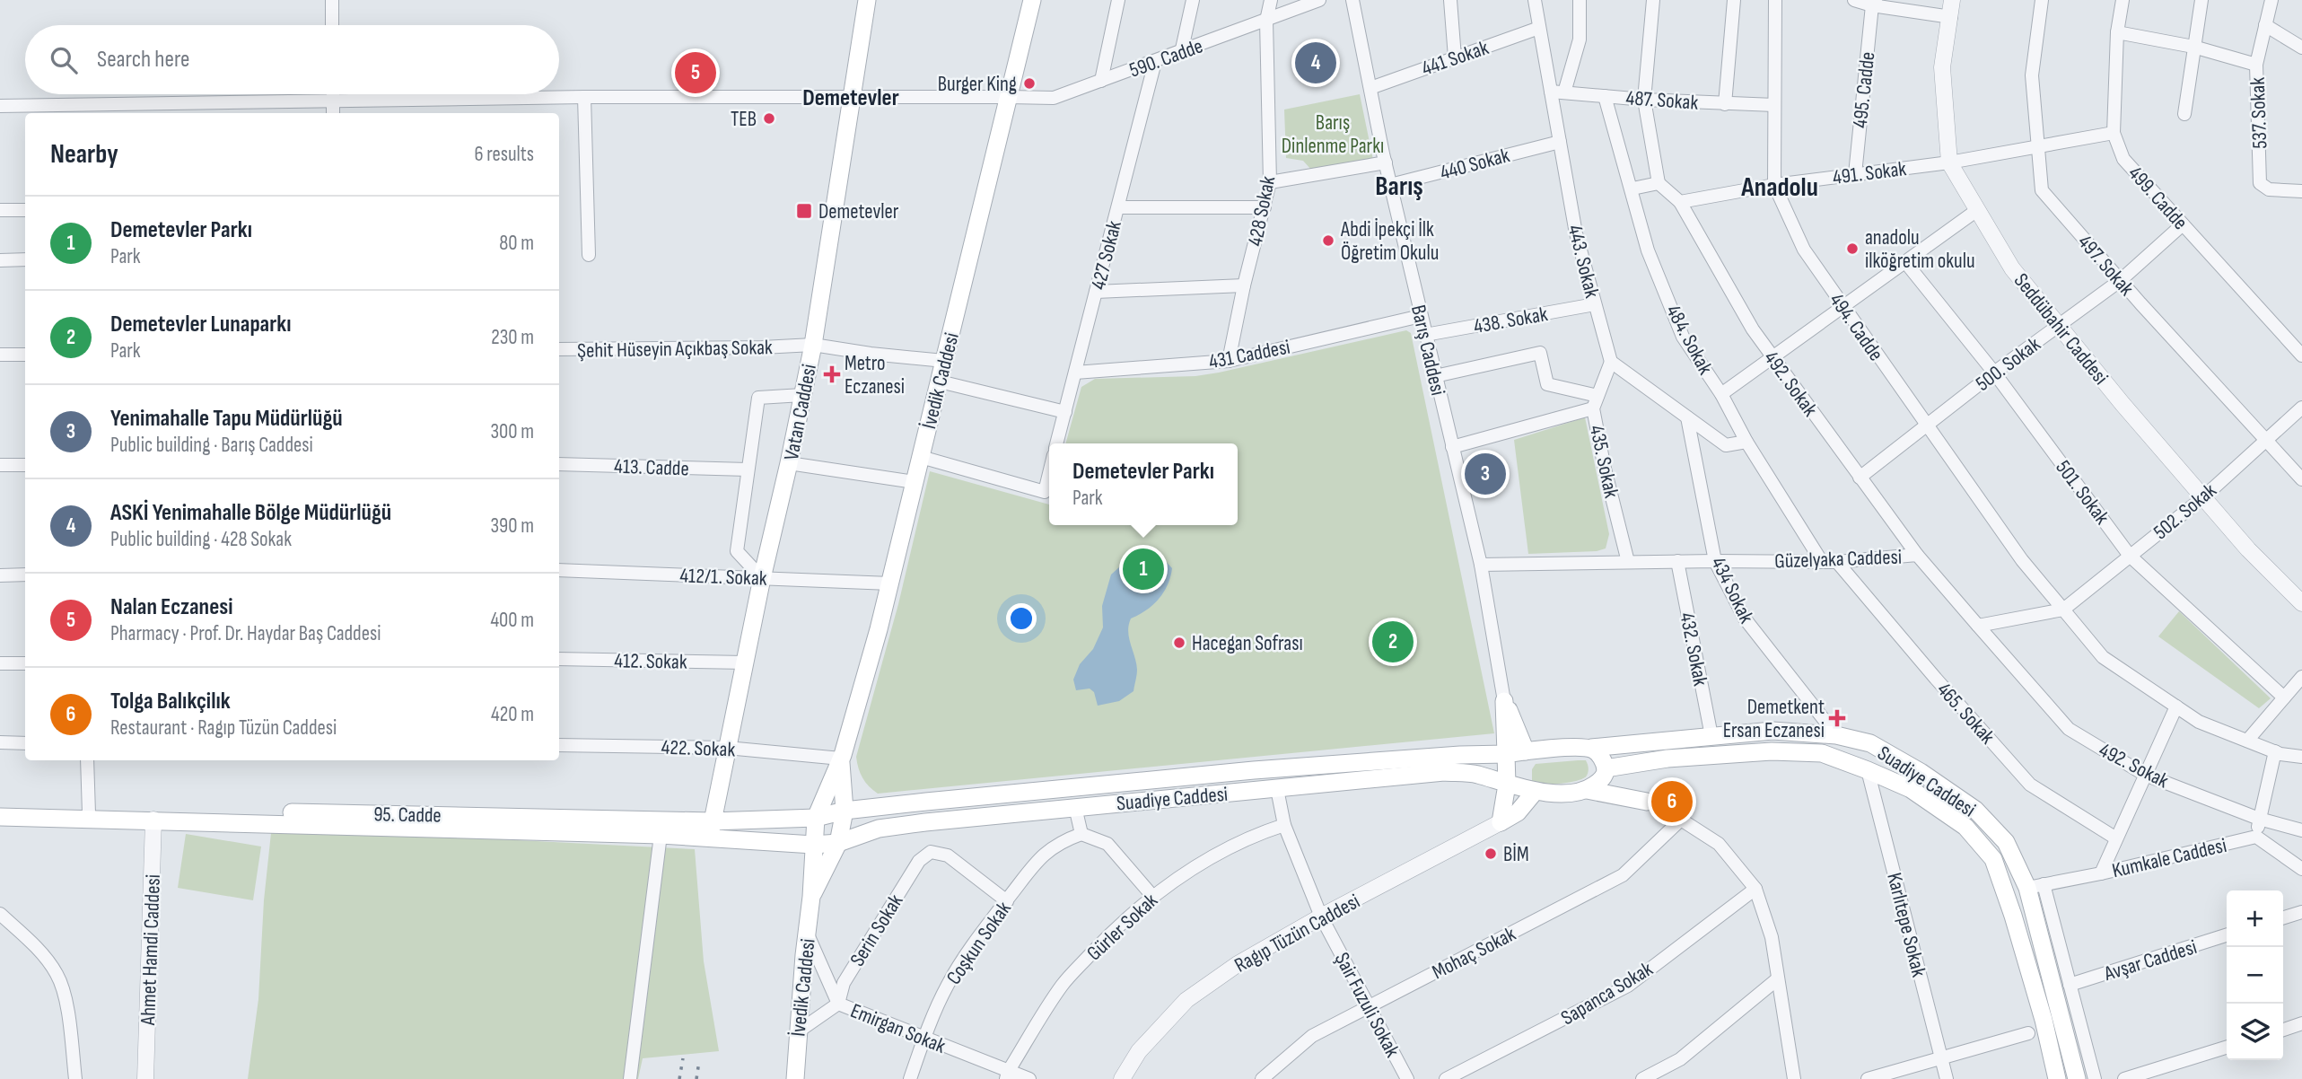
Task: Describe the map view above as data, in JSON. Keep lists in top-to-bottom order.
{
  "streets": {
    "main road": [
      "Barış Caddesi",
      "İvedik Caddesi",
      "Vatan Caddesi",
      "Suadiye Caddesi",
      "95. Cadde",
      "Ragıp Tüzün Caddesi"
    ],
    "street": [
      "590. Cadde",
      "441 Sokak",
      "495. Cadde",
      "487. Sokak",
      "537. Sokak",
      "440 Sokak",
      "491. Sokak",
      "499. Cadde",
      "428 Sokak",
      "427 Sokak",
      "443. Sokak",
      "497. Sokak",
      "438. Sokak",
      "494. Cadde",
      "Seddübahir Caddesi",
      "484. Sokak",
      "Şehit Hüseyin Açıkbaş Sokak",
      "431 Caddesi",
      "500. Sokak",
      "492. Sokak",
      "435. Sokak",
      "413. Cadde",
      "501. Sokak",
      "502. Sokak",
      "Güzelyaka Caddesi",
      "412/1. Sokak",
      "434 Sokak",
      "432. Sokak",
      "412. Sokak",
      "465. Sokak",
      "422. Sokak",
      "Kumkale Caddesi",
      "Karlıtepe Sokak",
      "Gürler Sokak",
      "Serin Sokak",
      "Coşkun Sokak",
      "Ahmet Hamdi Caddesi",
      "Mohaç Sokak",
      "Avşar Caddesi",
      "Sapanca Sokak",
      "Şair Fuzuli Sokak",
      "Emirgan Sokak"
    ]
  },
  "crossings": [
    ["590. Cadde", "428 Sokak"],
    ["590. Cadde", "427 Sokak"],
    ["590. Cadde", "İvedik Caddesi"],
    ["590. Cadde", "Vatan Caddesi"],
    ["441 Sokak", "443. Sokak"],
    ["441 Sokak", "Barış Caddesi"],
    ["495. Cadde", "491. Sokak"],
    ["487. Sokak", "443. Sokak"],
    ["487. Sokak", "494. Cadde"],
    ["487. Sokak", "484. Sokak"],
    ["440 Sokak", "443. Sokak"],
    ["440 Sokak", "Barış Caddesi"],
    ["491. Sokak", "499. Cadde"],
    ["491. Sokak", "497. Sokak"],
    ["491. Sokak", "494. Cadde"],
    ["491. Sokak", "Seddübahir Caddesi"],
    ["491. Sokak", "492. Sokak"],
    ["499. Cadde", "500. Sokak"],
    ["428 Sokak", "431 Caddesi"],
    ["427 Sokak", "431 Caddesi"],
    ["443. Sokak", "438. Sokak"],
    ["443. Sokak", "435. Sokak"],
    ["497. Sokak", "500. Sokak"],
    ["497. Sokak", "502. Sokak"],
    ["438. Sokak", "Barış Caddesi"],
    ["494. Cadde", "500. Sokak"],
    ["494. Cadde", "502. Sokak"],
    ["Seddübahir Caddesi", "500. Sokak"],
    ["Seddübahir Caddesi", "502. Sokak"],
    ["484. Sokak", "Güzelyaka Caddesi"],
    ["Şehit Hüseyin Açıkbaş Sokak", "İvedik Caddesi"],
    ["Şehit Hüseyin Açıkbaş Sokak", "Vatan Caddesi"],
    ["Barış Caddesi", "431 Caddesi"],
    ["Barış Caddesi", "Güzelyaka Caddesi"],
    ["Barış Caddesi", "Suadiye Caddesi"],
    ["500. Sokak", "492. Sokak"],
    ["500. Sokak", "501. Sokak"],
    ["İvedik Caddesi", "412/1. Sokak"],
    ["İvedik Caddesi", "422. Sokak"],
    ["İvedik Caddesi", "Suadiye Caddesi"],
    ["İvedik Caddesi", "95. Cadde"],
    ["İvedik Caddesi", "Emirgan Sokak"],
    ["492. Sokak", "Güzelyaka Caddesi"],
    ["Vatan Caddesi", "412/1. Sokak"],
    ["Vatan Caddesi", "412. Sokak"],
    ["Vatan Caddesi", "422. Sokak"],
    ["Vatan Caddesi", "95. Cadde"],
    ["435. Sokak", "Güzelyaka Caddesi"],
    ["501. Sokak", "502. Sokak"],
    ["Güzelyaka Caddesi", "434 Sokak"],
    ["Güzelyaka Caddesi", "432. Sokak"],
    ["Güzelyaka Caddesi", "465. Sokak"],
    ["434 Sokak", "Suadiye Caddesi"],
    ["432. Sokak", "Suadiye Caddesi"],
    ["Suadiye Caddesi", "Kumkale Caddesi"],
    ["Suadiye Caddesi", "Karlıtepe Sokak"],
    ["Suadiye Caddesi", "Ragıp Tüzün Caddesi"],
    ["Suadiye Caddesi", "Şair Fuzuli Sokak"],
    ["95. Cadde", "Ahmet Hamdi Caddesi"],
    ["Gürler Sokak", "Şair Fuzuli Sokak"],
    ["Gürler Sokak", "Emirgan Sokak"],
    ["Serin Sokak", "Coşkun Sokak"],
    ["Serin Sokak", "Emirgan Sokak"],
    ["Ragıp Tüzün Caddesi", "Şair Fuzuli Sokak"],
    ["Coşkun Sokak", "Emirgan Sokak"],
    ["Mohaç Sokak", "Şair Fuzuli Sokak"]
  ],
  "districts": ["Demetevler", "Barış", "Anadolu"],
  "parks": ["Barış Dinlenme Parkı"],
  "places": {
    "other": [
      "Burger King",
      "TEB",
      "Abdi İpekçi İlk Öğretim Okulu",
      "anadolu ilköğretim okulu",
      "Hacegan Sofrası",
      "BİM"
    ],
    "transit": ["Demetevler"],
    "health": ["Metro Eczanesi", "Demetkent Ersan Eczanesi"]
  },
  "page": {
    "search": "Search here",
    "pins": [
      "4",
      "5",
      "3",
      "1",
      "2",
      "6"
    ],
    "heading": ["Nearby", "6 results"],
    "list": [
      {
        "mark": "1",
        "name": "Demetevler Parkı",
        "note": "Park",
        "value": "80 m"
      },
      {
        "mark": "2",
        "name": "Demetevler Lunaparkı",
        "note": "Park",
        "value": "230 m"
      },
      {
        "mark": "3",
        "name": "Yenimahalle Tapu Müdürlüğü",
        "note": "Public building · Barış Caddesi",
        "value": "300 m"
      },
      {
        "mark": "4",
        "name": "ASKİ Yenimahalle Bölge Müdürlüğü",
        "note": "Public building · 428 Sokak",
        "value": "390 m"
      },
      {
        "mark": "5",
        "name": "Nalan Eczanesi",
        "note": "Pharmacy · Prof. Dr. Haydar Baş Caddesi",
        "value": "400 m"
      },
      {
        "mark": "6",
        "name": "Tolga Balıkçilık",
        "note": "Restaurant · Ragıp Tüzün Caddesi",
        "value": "420 m"
      }
    ],
    "popup": ["Demetevler Parkı", "Park"],
    "map_buttons": ["+", "−"]
  }
}
